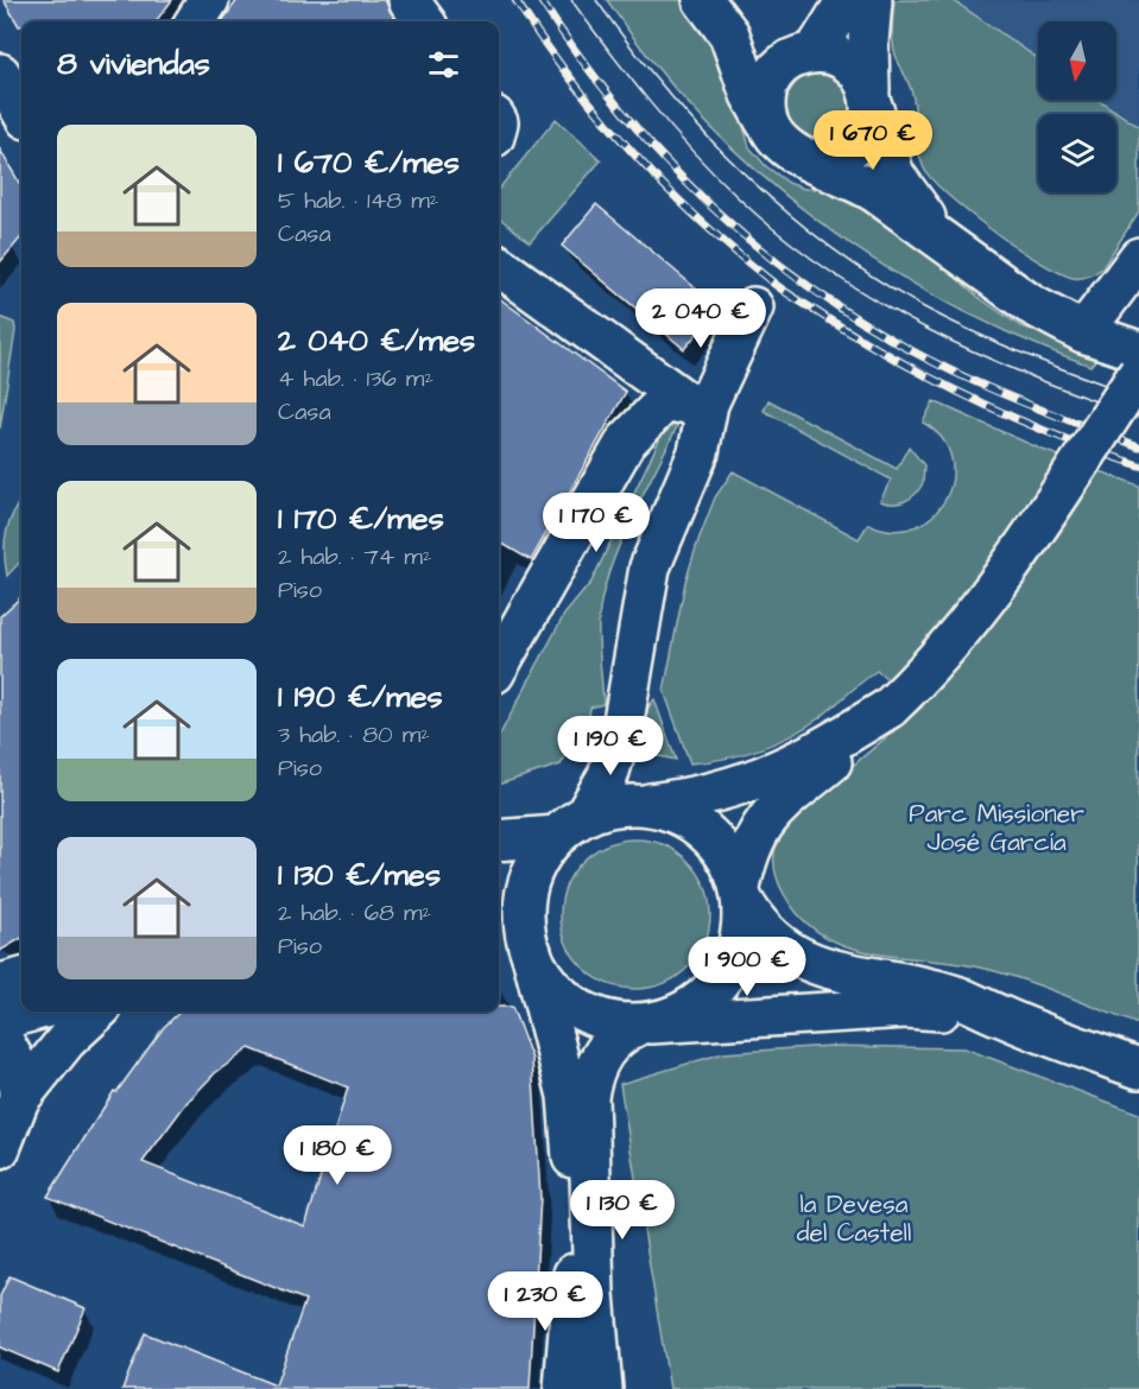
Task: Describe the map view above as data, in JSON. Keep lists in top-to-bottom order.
{
  "parks": ["Parc Missioner José García", "la Devesa del Castell"],
  "north": "bottom",
  "page": {
    "heading": "8 viviendas",
    "list": [
      {
        "name": "1 670 €/mes",
        "note": "5 hab. · 148 m² · Casa"
      },
      {
        "name": "2 040 €/mes",
        "note": "4 hab. · 136 m² · Casa"
      },
      {
        "name": "1 170 €/mes",
        "note": "2 hab. · 74 m² · Piso"
      },
      {
        "name": "1 190 €/mes",
        "note": "3 hab. · 80 m² · Piso"
      },
      {
        "name": "1 130 €/mes",
        "note": "2 hab. · 68 m² · Piso"
      }
    ],
    "price": [
      "1 670 €",
      "2 040 €",
      "1 170 €",
      "1 190 €",
      "1 900 €",
      "1 180 €",
      "1 130 €",
      "1 230 €"
    ]
  }
}
